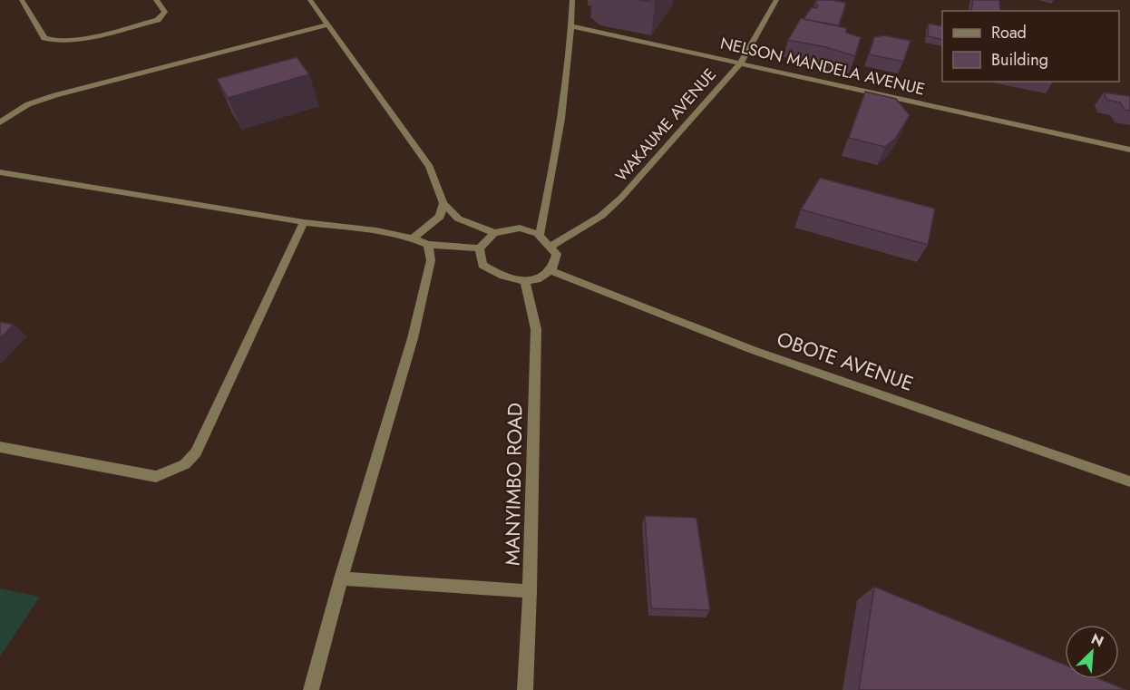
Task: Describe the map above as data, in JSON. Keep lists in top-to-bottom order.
{
  "streets": {
    "street": [
      "NELSON MANDELA AVENUE",
      "WAKAUME AVENUE",
      "OBOTE AVENUE",
      "MANYIMBO ROAD"
    ]
  },
  "crossings": [
    ["NELSON MANDELA AVENUE", "WAKAUME AVENUE"],
    ["WAKAUME AVENUE", "OBOTE AVENUE"],
    ["WAKAUME AVENUE", "MANYIMBO ROAD"],
    ["OBOTE AVENUE", "MANYIMBO ROAD"]
  ],
  "legend": ["Road", "Building"],
  "north": "top right"
}
